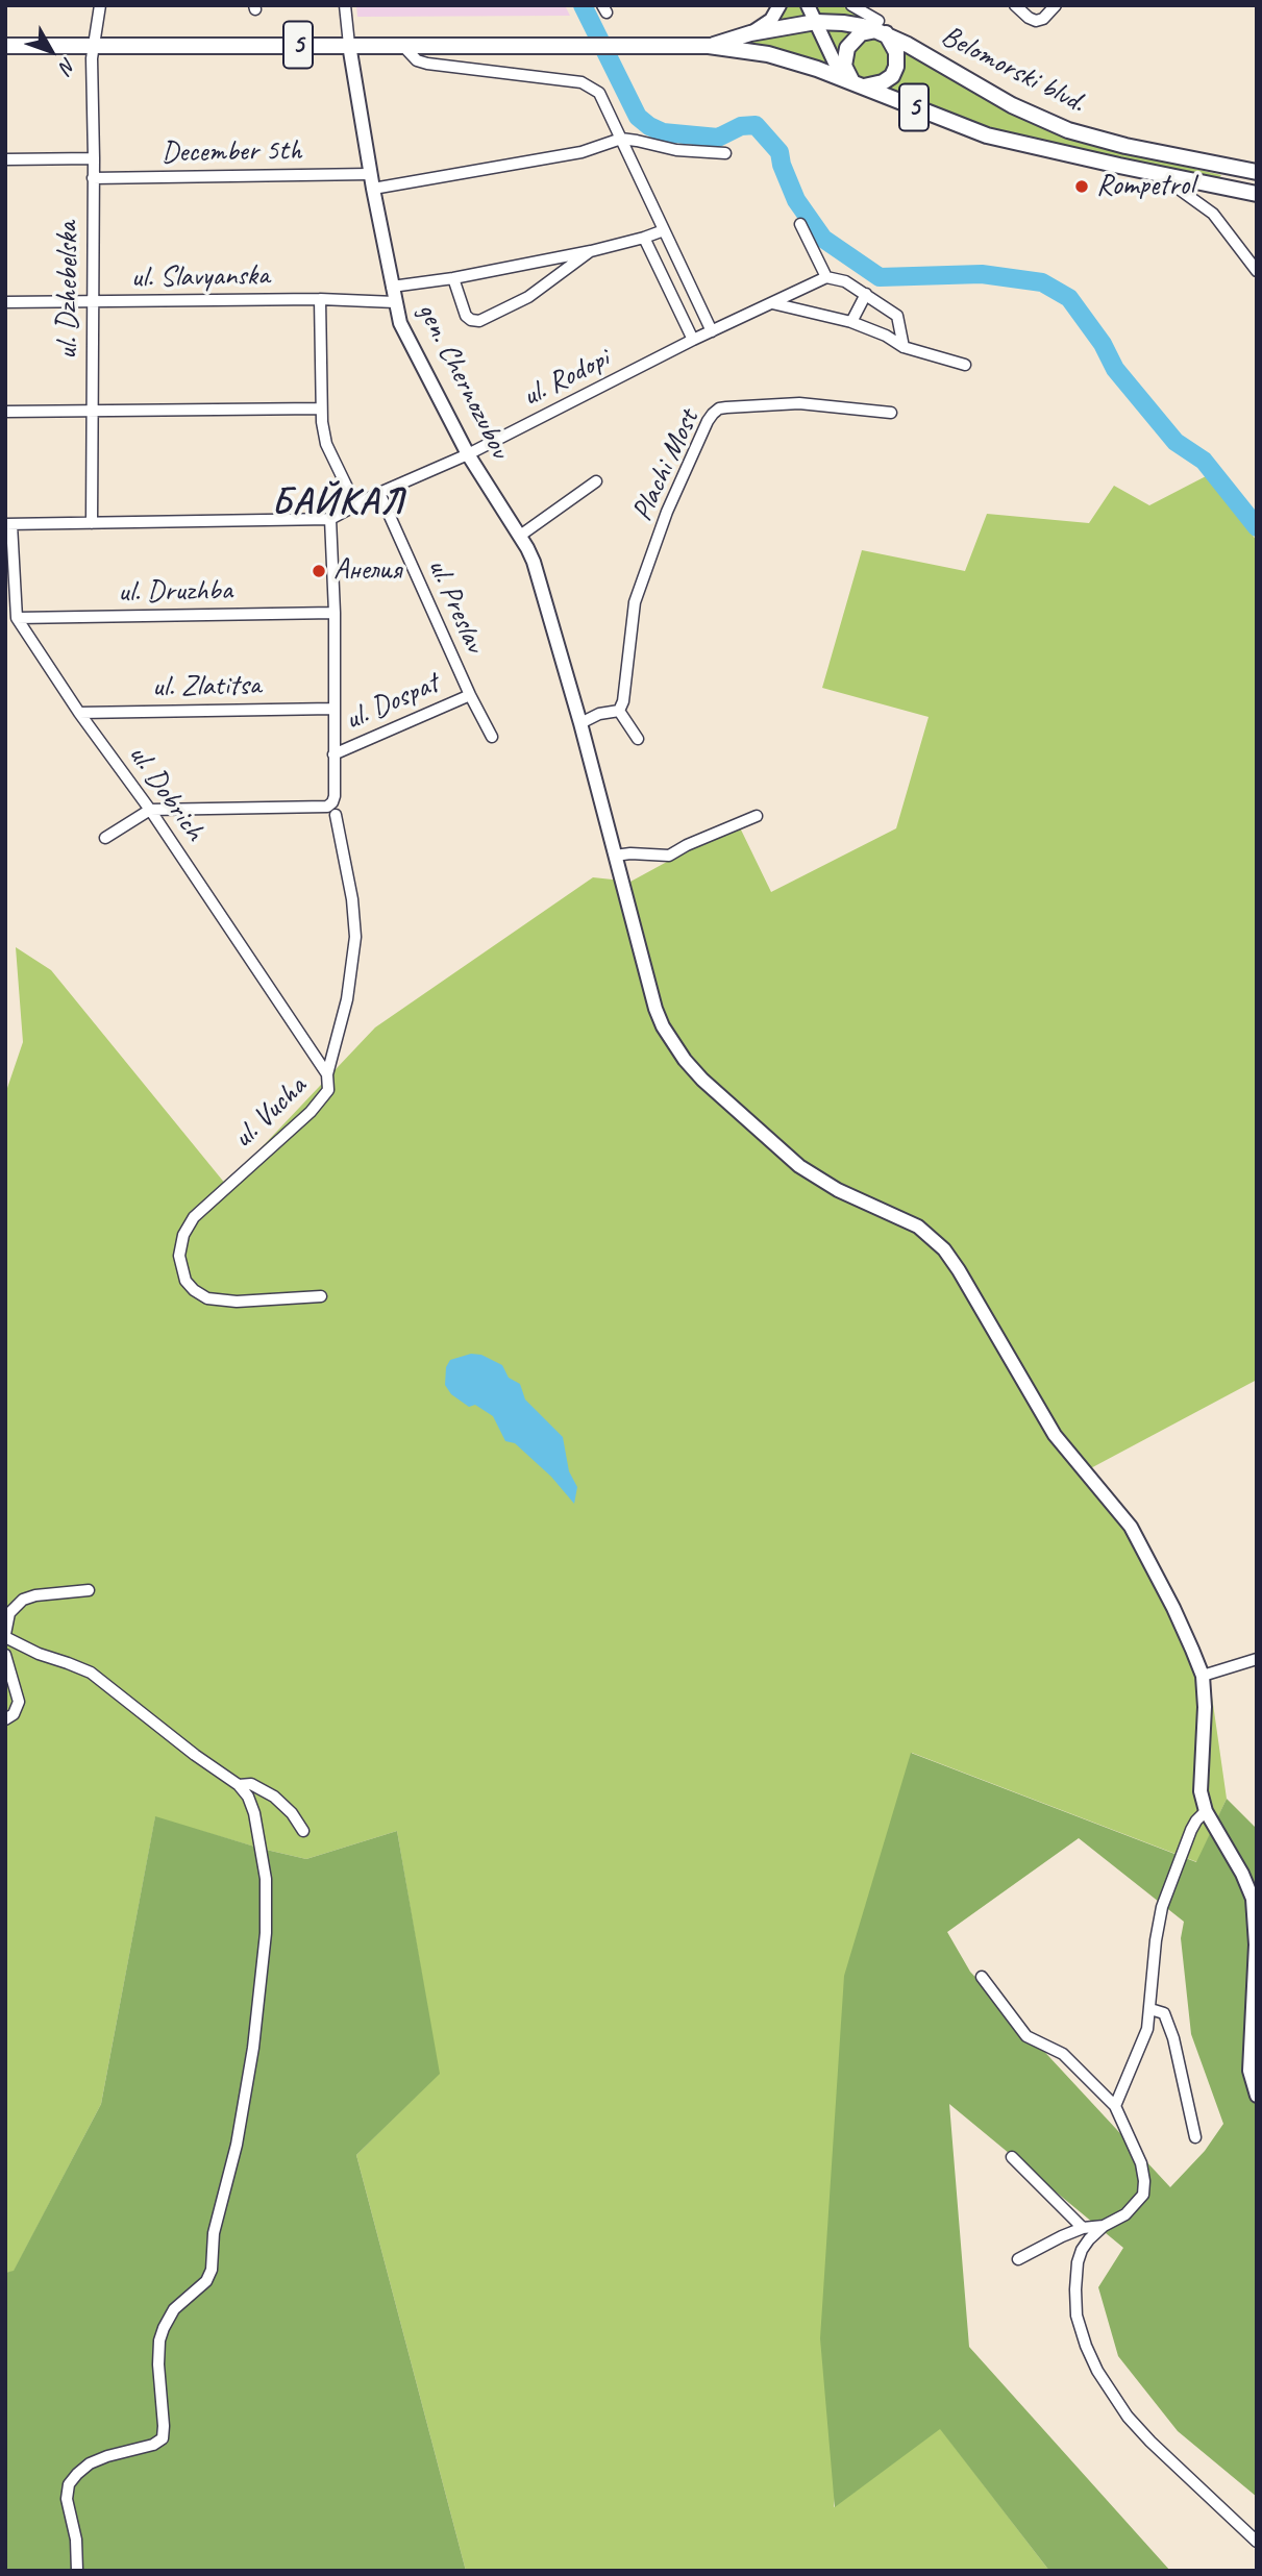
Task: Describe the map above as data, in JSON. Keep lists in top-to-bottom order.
{
  "streets": {
    "main road": ["5", "Belomorski blvd."],
    "street": [
      "December 5th",
      "ul. Slavyanska",
      "ul. Dzhebelska",
      "ul. Rodopi",
      "gen. Chernozubov",
      "Plachi Most",
      "ul. Druzhba",
      "ul. Preslav",
      "ul. Zlatitsa",
      "ul. Dospat",
      "ul. Dobrich",
      "ul. Vucha"
    ]
  },
  "crossings": [
    ["5", "Belomorski blvd."],
    ["Belomorski blvd.", "ul. Dzhebelska"],
    ["Belomorski blvd.", "gen. Chernozubov"],
    ["December 5th", "ul. Dzhebelska"],
    ["December 5th", "gen. Chernozubov"],
    ["ul. Slavyanska", "ul. Dzhebelska"],
    ["ul. Slavyanska", "gen. Chernozubov"],
    ["ul. Dzhebelska", "ul. Rodopi"],
    ["ul. Rodopi", "gen. Chernozubov"],
    ["ul. Rodopi", "ul. Preslav"],
    ["ul. Druzhba", "ul. Dobrich"],
    ["ul. Preslav", "ul. Dospat"],
    ["ul. Zlatitsa", "ul. Dobrich"],
    ["ul. Dobrich", "ul. Vucha"]
  ],
  "districts": ["БАЙКАЛ"],
  "places": ["Rompetrol", "Анелия"],
  "north": "bottom right"
}
